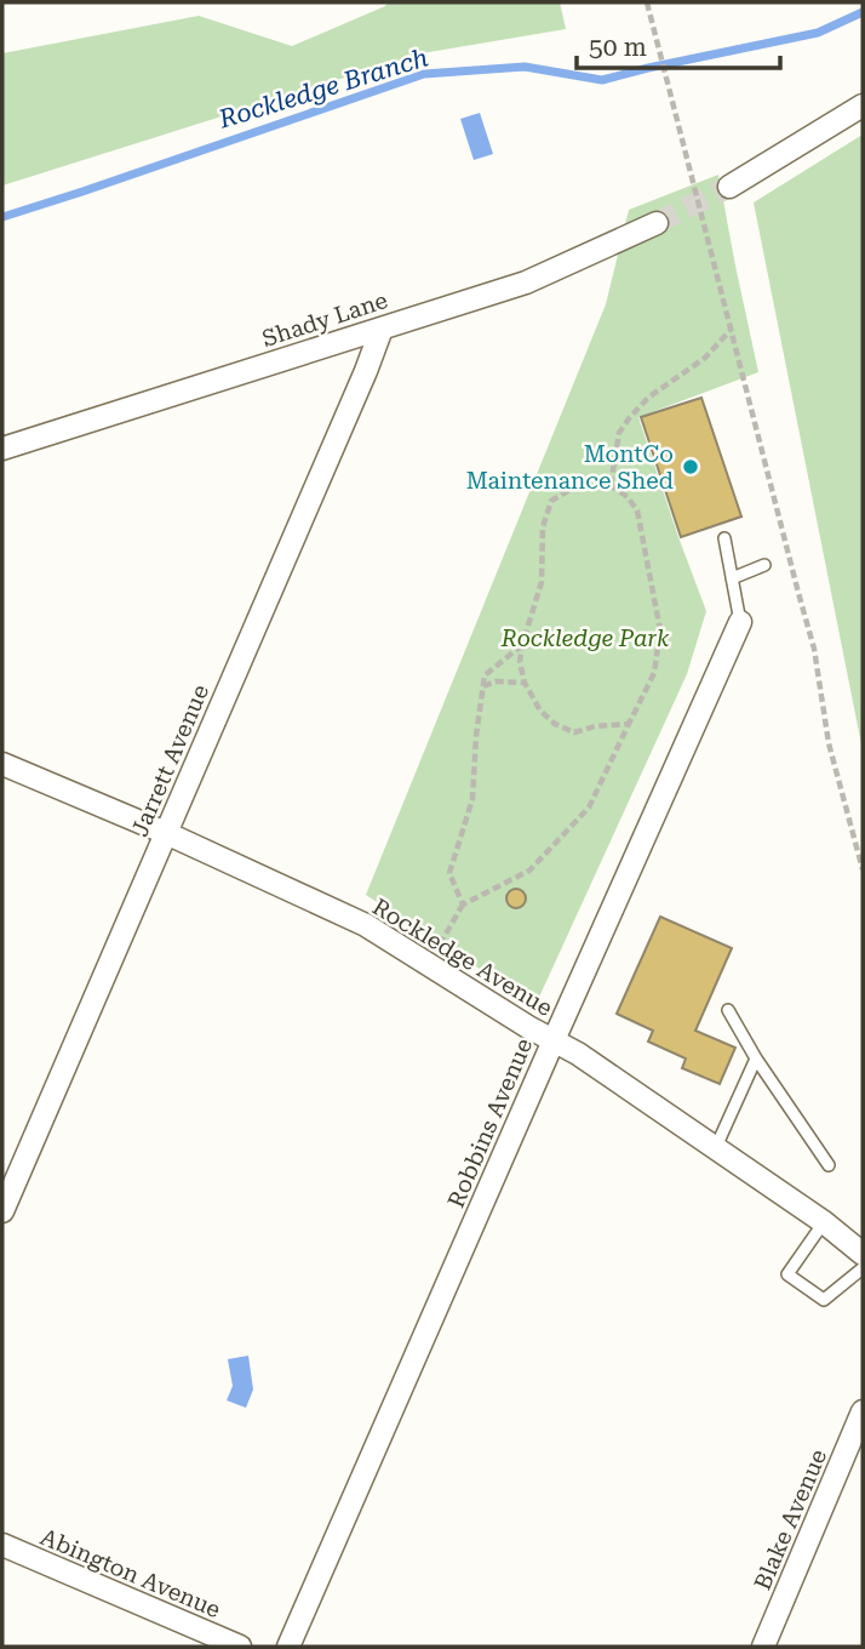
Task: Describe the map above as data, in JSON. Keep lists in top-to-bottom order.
{
  "streets": {
    "street": [
      "Shady Lane",
      "Jarrett Avenue",
      "Rockledge Avenue",
      "Robbins Avenue",
      "Blake Avenue",
      "Abington Avenue"
    ]
  },
  "crossings": [
    ["Shady Lane", "Jarrett Avenue"],
    ["Jarrett Avenue", "Rockledge Avenue"],
    ["Rockledge Avenue", "Robbins Avenue"]
  ],
  "water": ["Rockledge Branch"],
  "parks": ["Rockledge Park"],
  "places": ["MontCo Maintenance Shed"],
  "scale_bar": "50 m"
}
